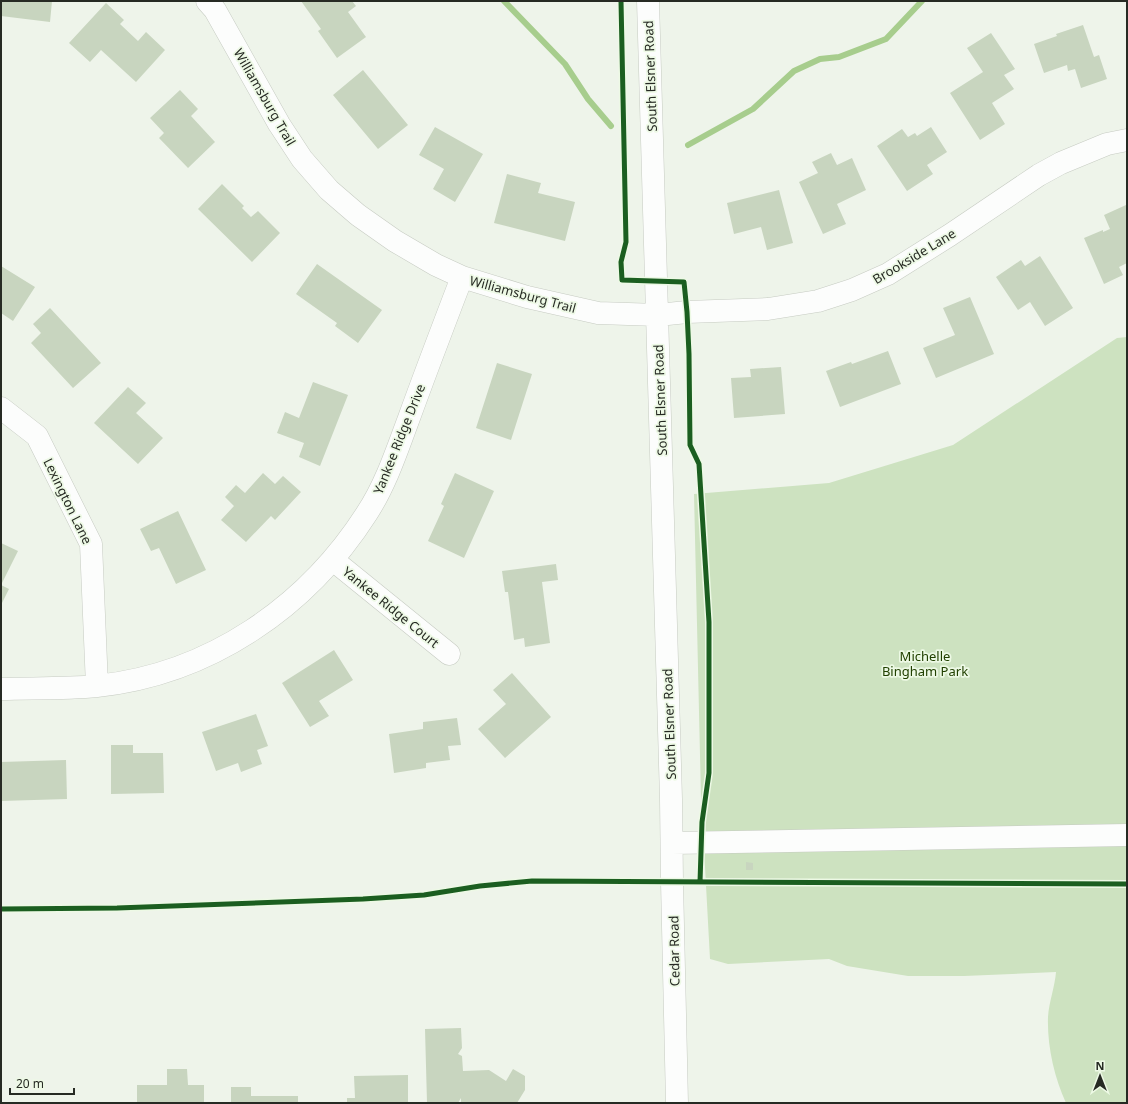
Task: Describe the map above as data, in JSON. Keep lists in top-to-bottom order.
{
  "streets": {
    "street": [
      "South Elsner Road",
      "Williamsburg Trail",
      "Brookside Lane",
      "Yankee Ridge Drive",
      "Lexington Lane",
      "Yankee Ridge Court",
      "Cedar Road"
    ]
  },
  "crossings": [
    ["South Elsner Road", "Williamsburg Trail"],
    ["South Elsner Road", "Brookside Lane"],
    ["South Elsner Road", "Cedar Road"],
    ["Williamsburg Trail", "Brookside Lane"],
    ["Williamsburg Trail", "Yankee Ridge Drive"],
    ["Yankee Ridge Drive", "Lexington Lane"],
    ["Yankee Ridge Drive", "Yankee Ridge Court"]
  ],
  "parks": ["Michelle Bingham Park"],
  "scale_bar": "20 m",
  "north": "top"
}
